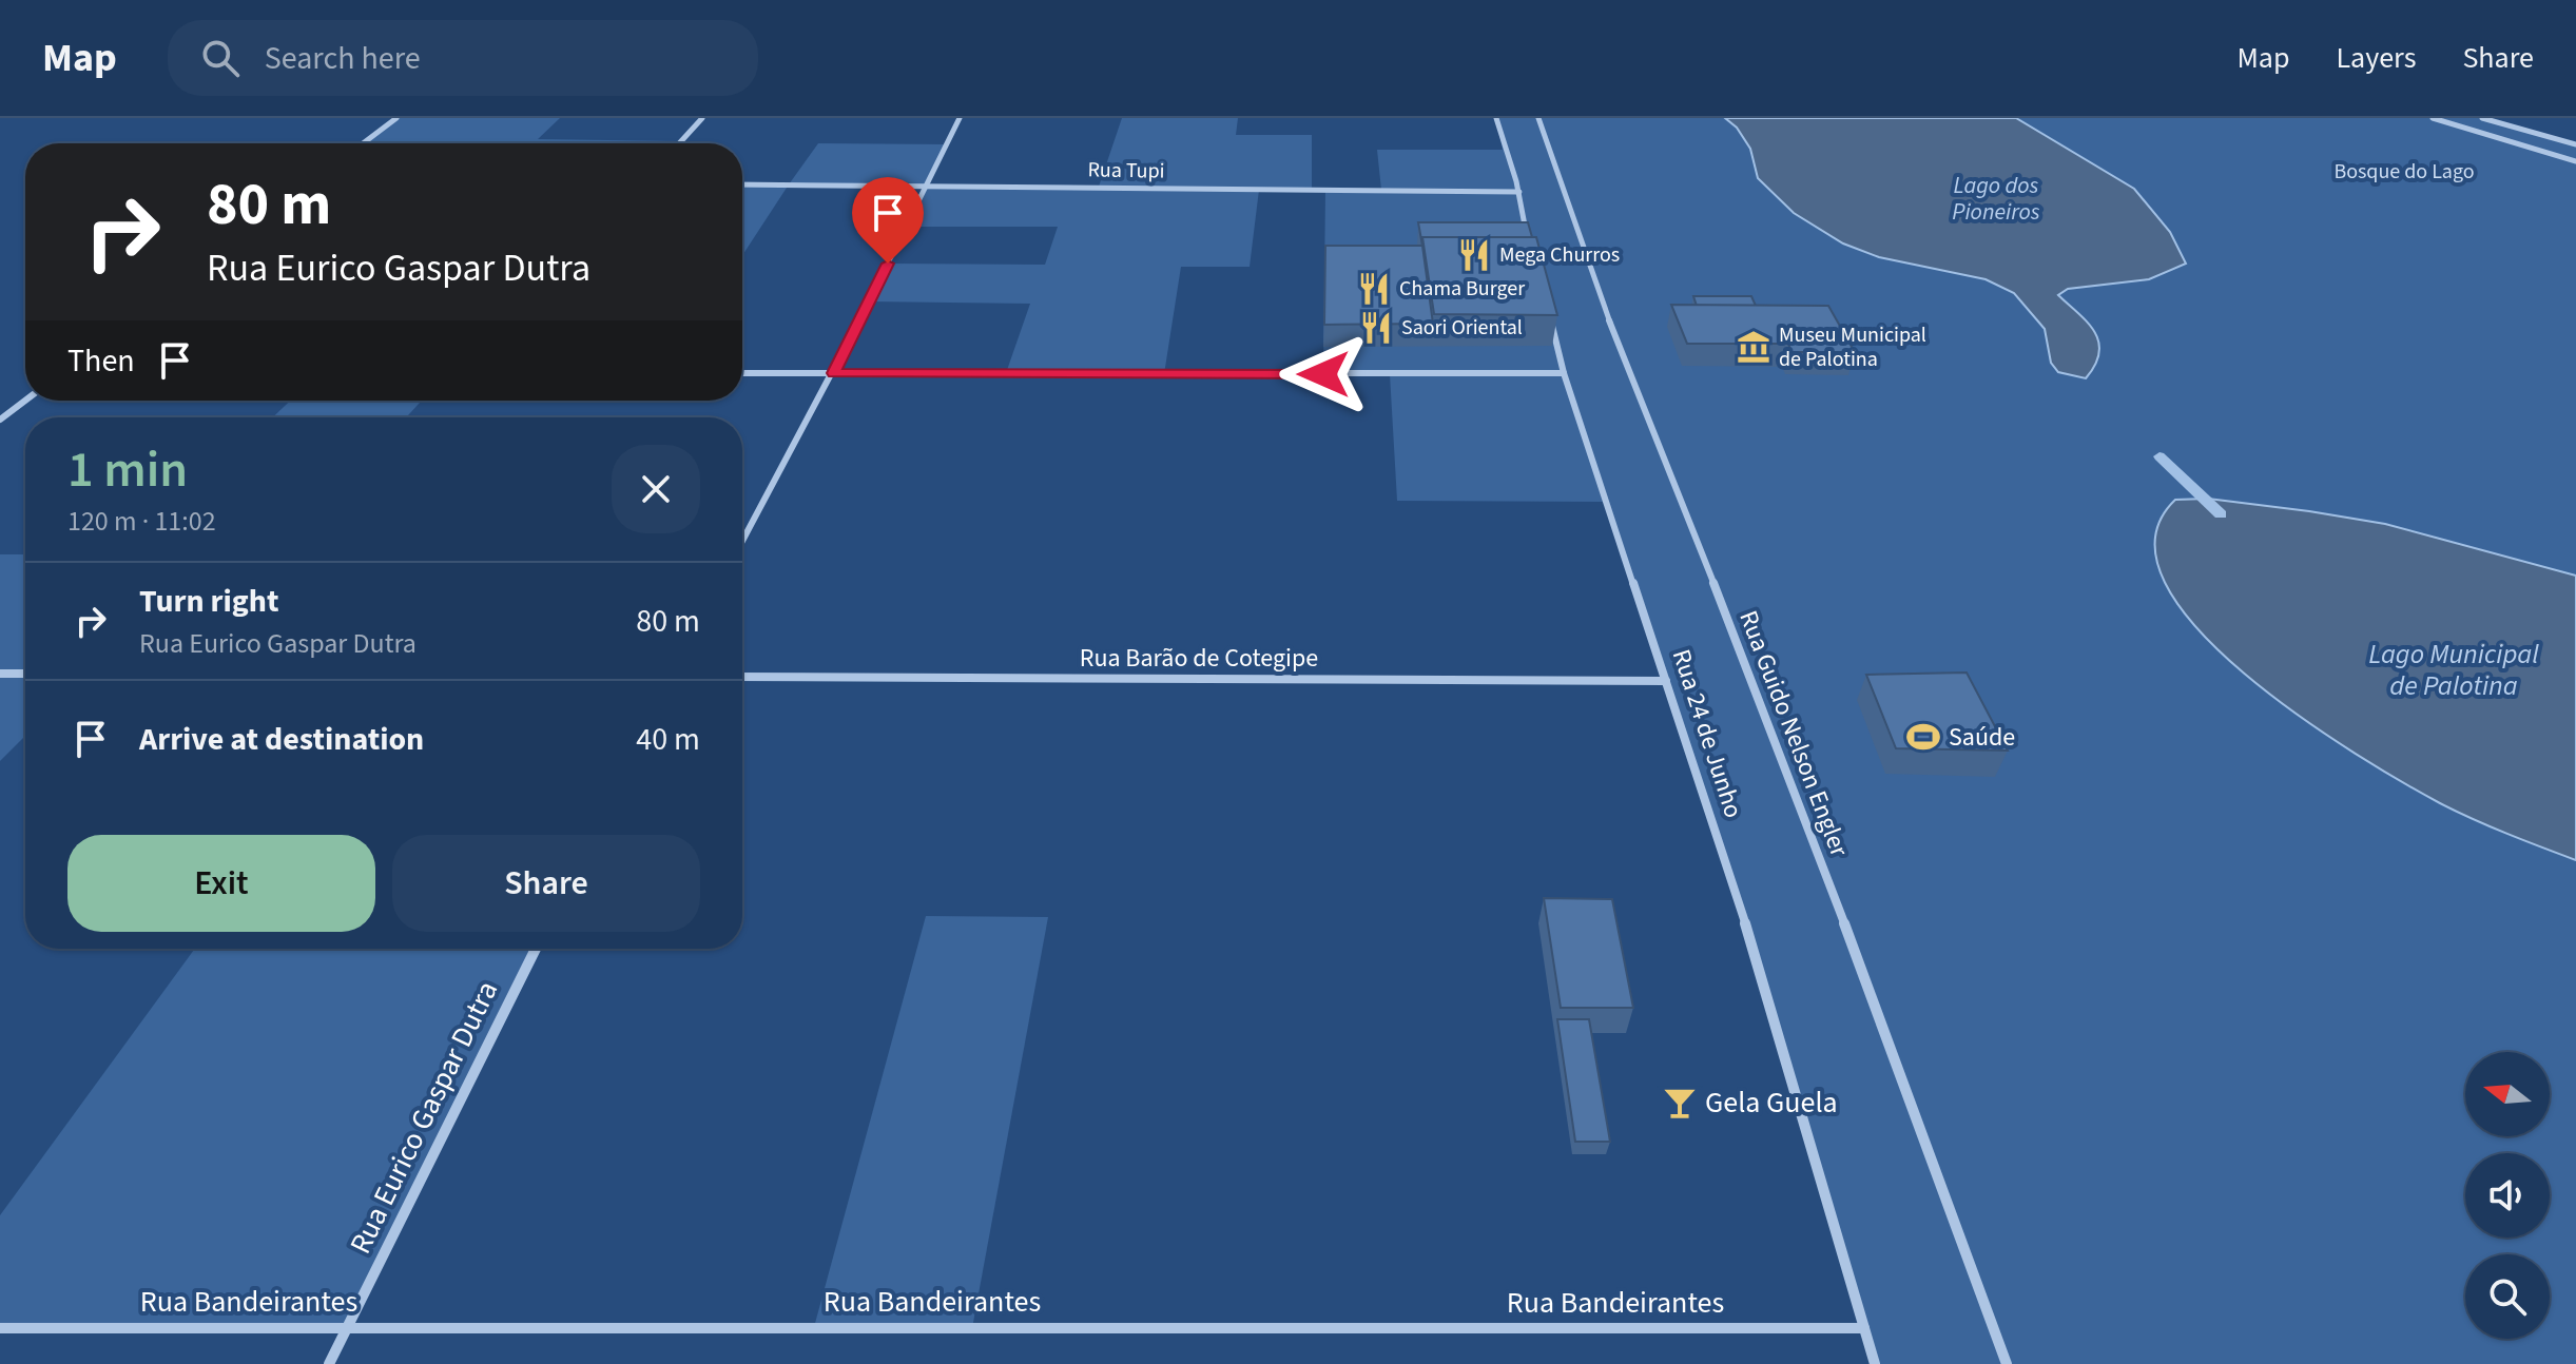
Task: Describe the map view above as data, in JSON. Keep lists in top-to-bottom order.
{
  "streets": {
    "street": [
      "Rua Tupi",
      "Rua Barão de Cotegipe",
      "Rua 24 de Junho",
      "Rua Guido Nelson Engler",
      "Rua Eurico Gaspar Dutra",
      "Rua Bandeirantes"
    ]
  },
  "crossings": [
    ["Rua Barão de Cotegipe", "Rua 24 de Junho"],
    ["Rua 24 de Junho", "Rua Bandeirantes"],
    ["Rua Eurico Gaspar Dutra", "Rua Bandeirantes"]
  ],
  "water": ["Lago dos Pioneiros", "Lago Municipal de Palotina"],
  "parks": ["Bosque do Lago"],
  "places": {
    "restaurant": ["Mega Churros", "Chama Burger", "Saori Oriental"],
    "museum": ["Museu Municipal de Palotina"],
    "sports": ["Saúde"],
    "bar": ["Gela Guela"]
  },
  "north": "left",
  "page": {
    "header": "Map",
    "search": "Search here",
    "nav": ["Map", "Layers", "Share"],
    "turn": ["80 m", "Rua Eurico Gaspar Dutra"],
    "then": "Then",
    "heading": ["1 min", "120 m · 11:02"],
    "list": [
      {
        "name": "Turn right",
        "note": "Rua Eurico Gaspar Dutra",
        "value": "80 m"
      },
      {
        "name": "Arrive at destination",
        "value": "40 m"
      }
    ],
    "buttons": ["Exit", "Share"]
  }
}
